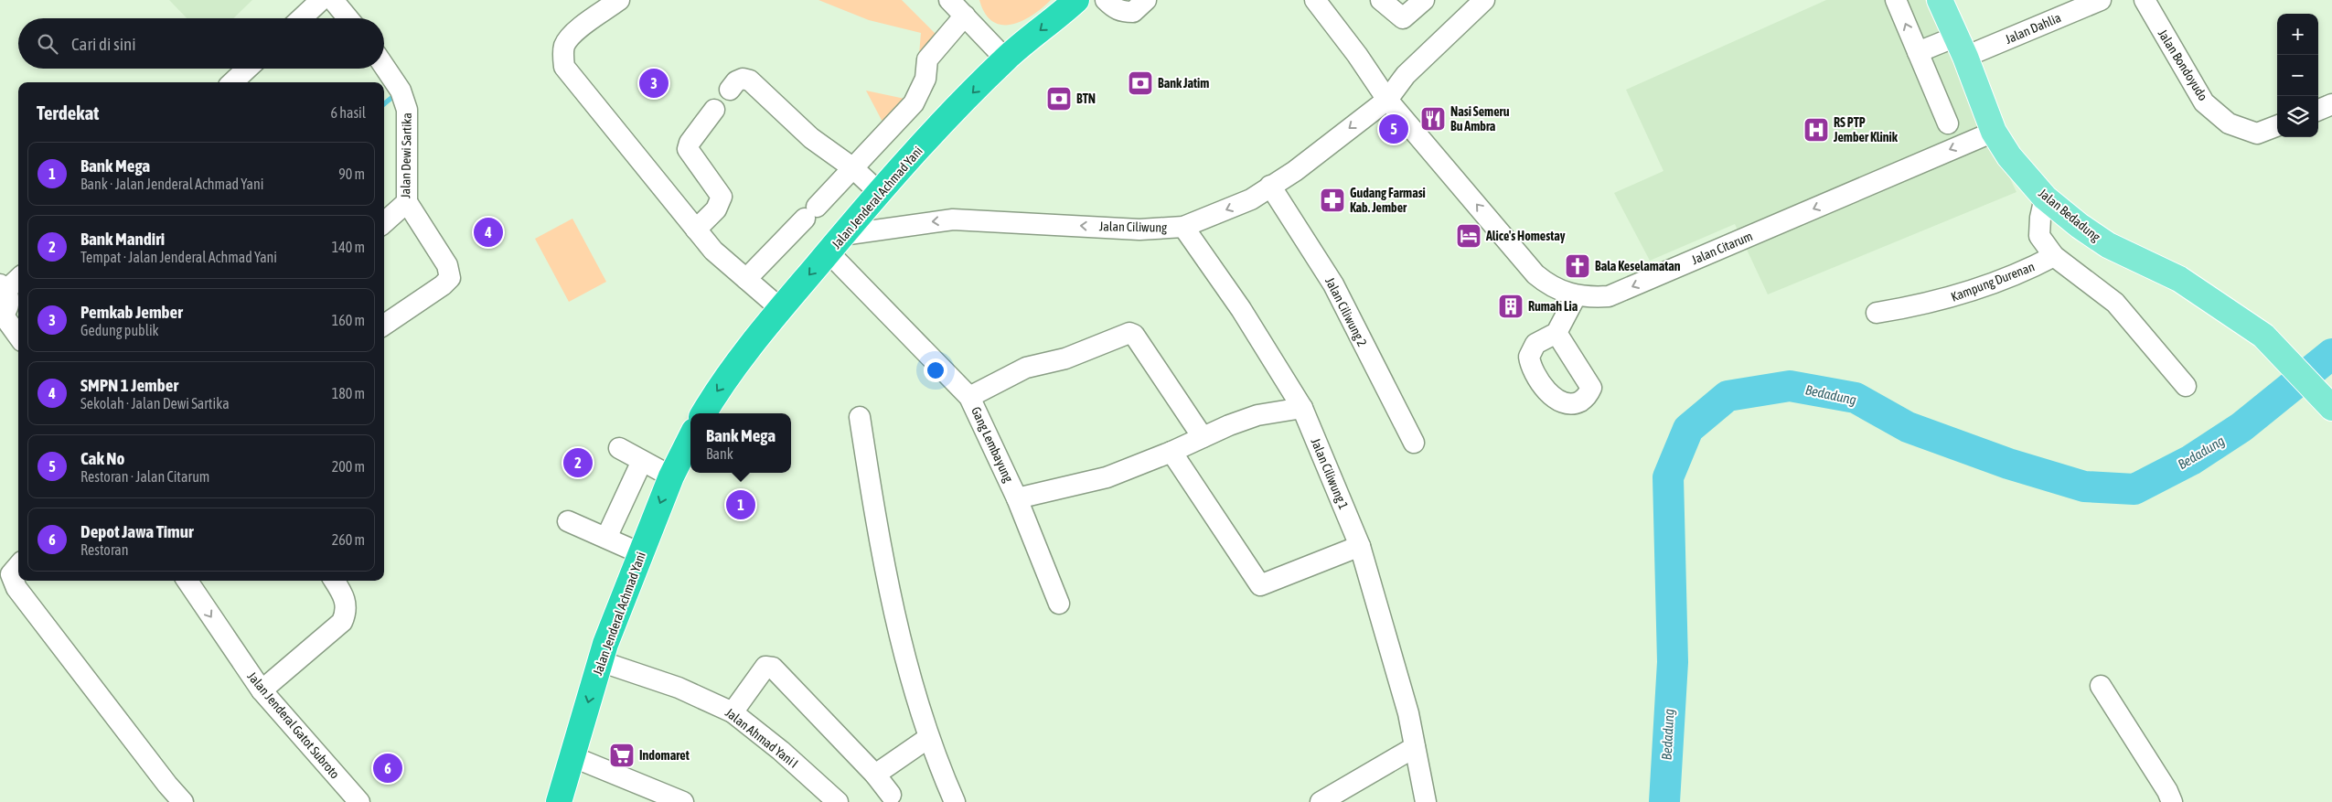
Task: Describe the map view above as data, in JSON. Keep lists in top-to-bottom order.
{
  "streets": {
    "highway": ["Jalan Jenderal Achmad Yani"],
    "main road": ["Jalan Bedadung"],
    "street": [
      "Jalan Dahlia",
      "Jalan Bondoyudo",
      "Jalan Dewi Sartika",
      "Jalan Ciliwung",
      "Jalan Citarum",
      "Kampung Durenan",
      "Jalan Ciliwung 2",
      "Gang Lembayung",
      "Jalan Ciliwung 1",
      "Jalan Jenderal Gatot Subroto",
      "Jalan Ahmad Yani I"
    ]
  },
  "crossings": [
    ["Jalan Dahlia", "Jalan Bedadung"],
    ["Jalan Jenderal Achmad Yani", "Jalan Ciliwung"],
    ["Jalan Jenderal Achmad Yani", "Gang Lembayung"],
    ["Jalan Jenderal Achmad Yani", "Jalan Ahmad Yani I"],
    ["Jalan Bedadung", "Jalan Citarum"],
    ["Jalan Ciliwung", "Jalan Citarum"],
    ["Jalan Ciliwung", "Jalan Ciliwung 2"],
    ["Jalan Ciliwung", "Gang Lembayung"],
    ["Jalan Ciliwung", "Jalan Ciliwung 1"]
  ],
  "one_way": ["Jalan Jenderal Achmad Yani", "Jalan Ciliwung", "Jalan Citarum"],
  "water": ["Bedadung"],
  "places": {
    "bank": ["Bank Jatim", "BTN"],
    "restaurant": ["Nasi Semeru Bu Ambra"],
    "hospital": ["RS PTP Jember Klinik"],
    "pharmacy": ["Gudang Farmasi Kab. Jember"],
    "hotel": ["Alice's Homestay"],
    "church": ["Bala Keselamatan"],
    "building": ["Rumah Lia"],
    "supermarket": ["Indomaret"]
  },
  "page": {
    "map_buttons": ["+", "−"],
    "search": "Cari di sini",
    "pins": [
      "3",
      "5",
      "4",
      "2",
      "1",
      "6"
    ],
    "heading": ["Terdekat", "6 hasil"],
    "list": [
      {
        "mark": "1",
        "name": "Bank Mega",
        "note": "Bank · Jalan Jenderal Achmad Yani",
        "value": "90 m"
      },
      {
        "mark": "2",
        "name": "Bank Mandiri",
        "note": "Tempat · Jalan Jenderal Achmad Yani",
        "value": "140 m"
      },
      {
        "mark": "3",
        "name": "Pemkab Jember",
        "note": "Gedung publik",
        "value": "160 m"
      },
      {
        "mark": "4",
        "name": "SMPN 1 Jember",
        "note": "Sekolah · Jalan Dewi Sartika",
        "value": "180 m"
      },
      {
        "mark": "5",
        "name": "Cak No",
        "note": "Restoran · Jalan Citarum",
        "value": "200 m"
      },
      {
        "mark": "6",
        "name": "Depot Jawa Timur",
        "note": "Restoran",
        "value": "260 m"
      }
    ],
    "popup": ["Bank Mega", "Bank"]
  }
}
